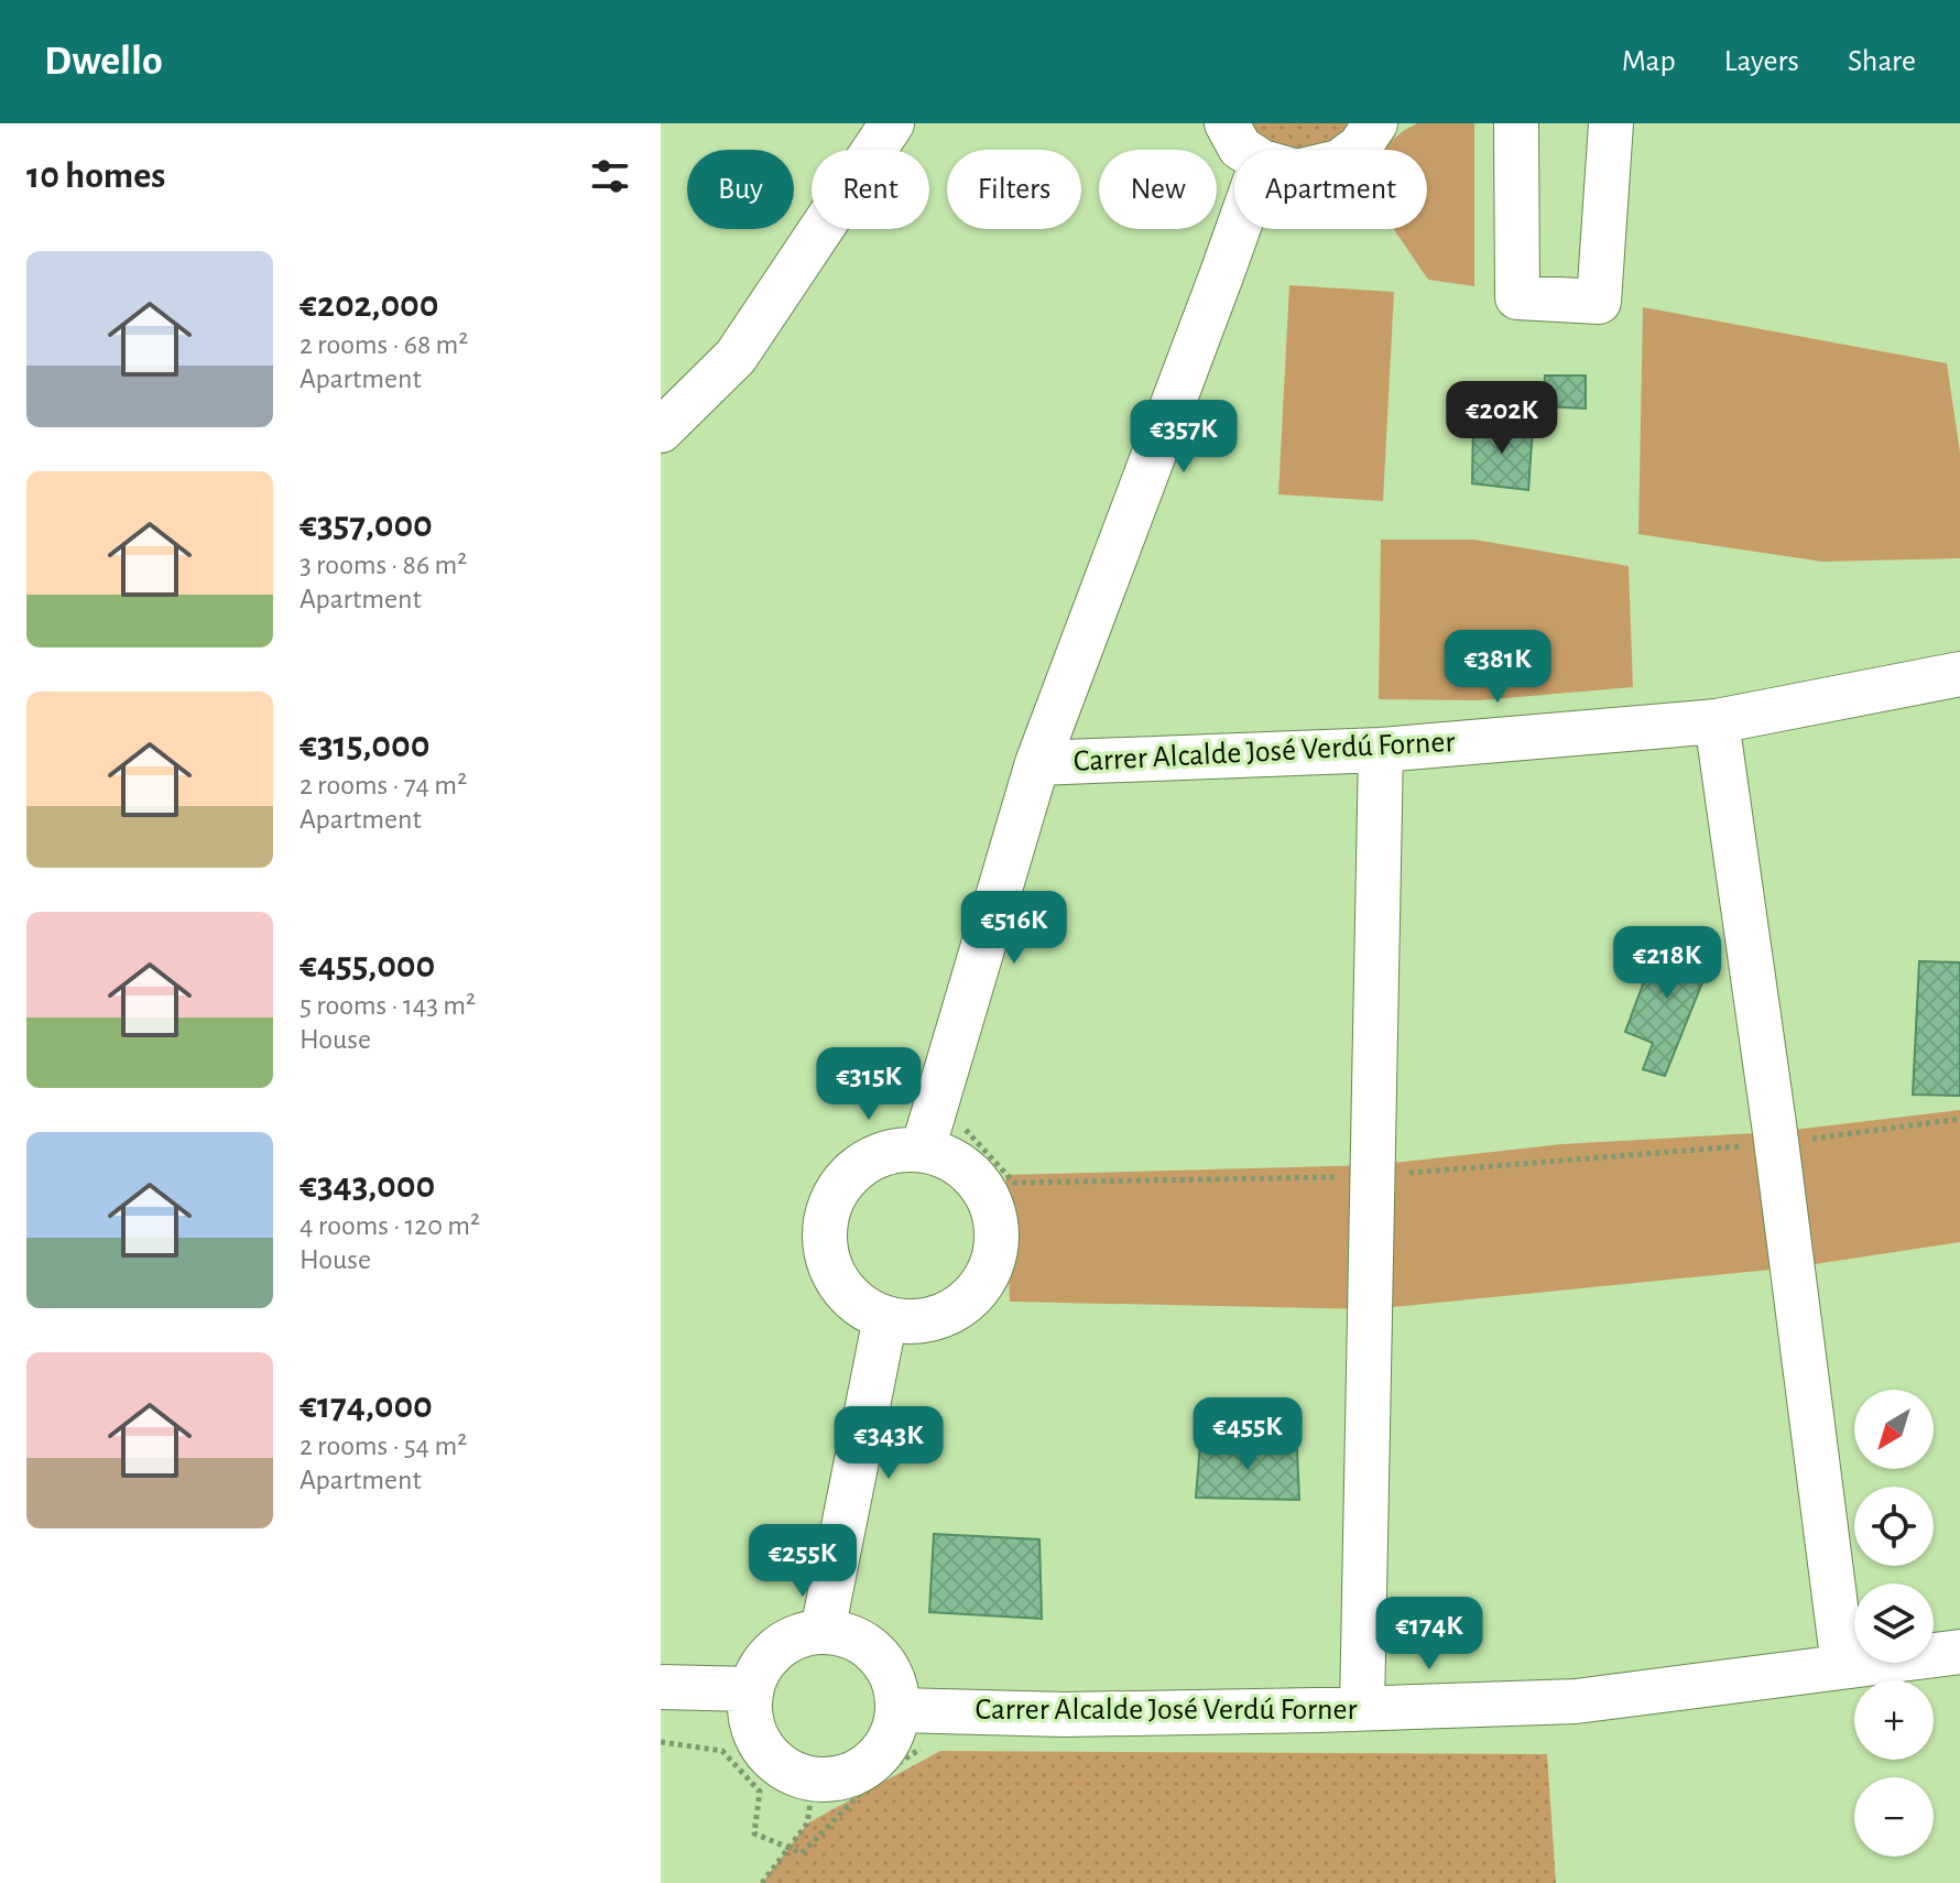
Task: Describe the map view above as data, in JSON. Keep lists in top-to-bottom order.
{
  "streets": {
    "street": ["Carrer Alcalde José Verdú Forner"]
  },
  "north": "bottom left",
  "page": {
    "header": "Dwello",
    "nav": ["Map", "Layers", "Share"],
    "heading": "10 homes",
    "chip": [
      "Buy",
      "Rent",
      "Filters",
      "New",
      "Apartment"
    ],
    "list": [
      {
        "name": "€202,000",
        "note": "2 rooms · 68 m² · Apartment"
      },
      {
        "name": "€357,000",
        "note": "3 rooms · 86 m² · Apartment"
      },
      {
        "name": "€315,000",
        "note": "2 rooms · 74 m² · Apartment"
      },
      {
        "name": "€455,000",
        "note": "5 rooms · 143 m² · House"
      },
      {
        "name": "€343,000",
        "note": "4 rooms · 120 m² · House"
      },
      {
        "name": "€174,000",
        "note": "2 rooms · 54 m² · Apartment"
      }
    ],
    "price": [
      "€202K",
      "€357K",
      "€381K",
      "€516K",
      "€218K",
      "€315K",
      "€455K",
      "€343K",
      "€255K",
      "€174K"
    ],
    "map_buttons": ["+", "−"]
  }
}
